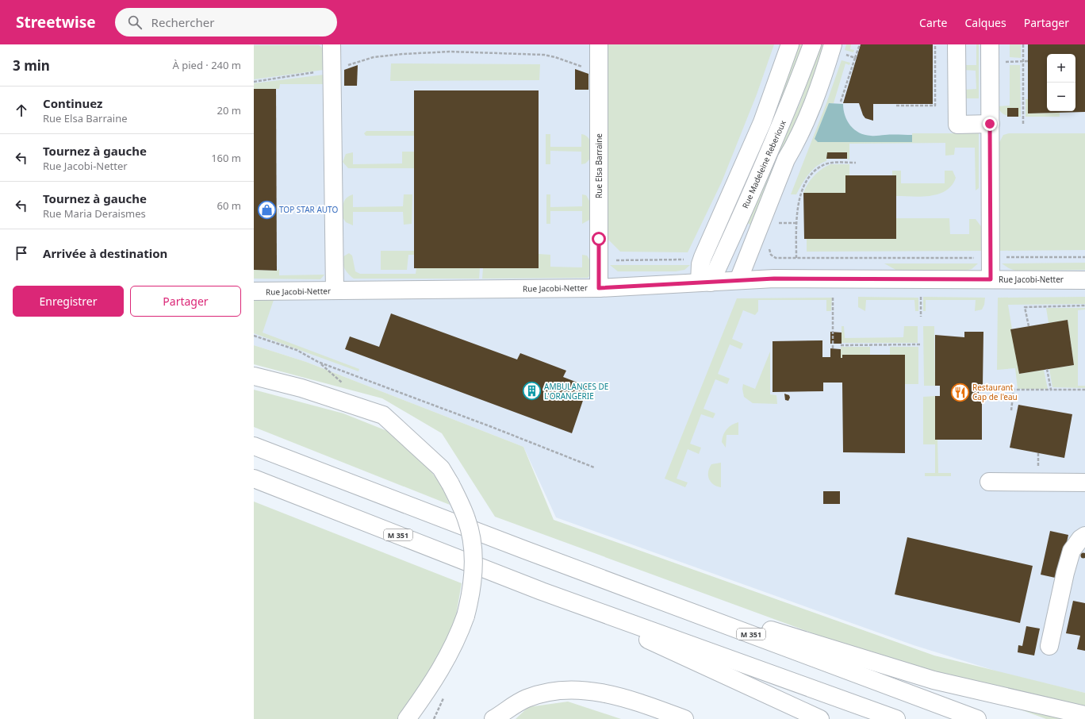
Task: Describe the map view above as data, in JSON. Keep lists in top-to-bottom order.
{
  "streets": {
    "main road": [
      "Rue Madeleine Reberioux",
      "Rue Elsa Barraine",
      "Rue Jacobi-Netter",
      "M 351"
    ]
  },
  "crossings": [
    ["Rue Madeleine Reberioux", "Rue Jacobi-Netter"],
    ["Rue Elsa Barraine", "Rue Jacobi-Netter"]
  ],
  "places": {
    "shop": ["TOP STAR AUTO"],
    "building": ["AMBULANCES DE L'ORANGERIE"],
    "restaurant": ["Restaurant Cap de l'eau"]
  },
  "page": {
    "header": "Streetwise",
    "search": "Rechercher",
    "nav": ["Carte", "Calques", "Partager"],
    "heading": ["3 min", "À pied · 240 m"],
    "map_buttons": ["+", "−"],
    "list": [
      ["Continuez", "Rue Elsa Barraine", "20 m"],
      ["Tournez à gauche", "Rue Jacobi-Netter", "160 m"],
      ["Tournez à gauche", "Rue Maria Deraismes", "60 m"],
      "Arrivée à destination"
    ],
    "buttons": ["Enregistrer", "Partager"]
  }
}
